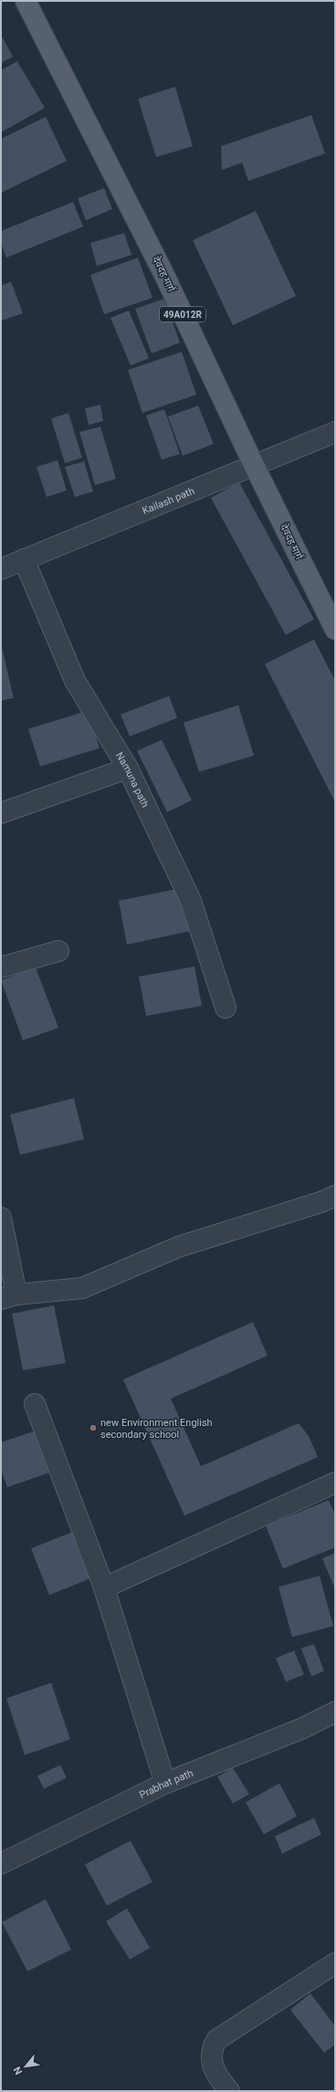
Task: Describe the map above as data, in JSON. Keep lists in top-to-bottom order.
{
  "streets": {
    "main road": ["देवदह मार्ग", "49A012R"],
    "street": ["Kailash path", "Namuna path", "Prabhat path"]
  },
  "crossings": [
    ["देवदह मार्ग", "Kailash path"],
    ["Kailash path", "Namuna path"]
  ],
  "places": ["new Environment English secondary school"],
  "north": "bottom left"
}
